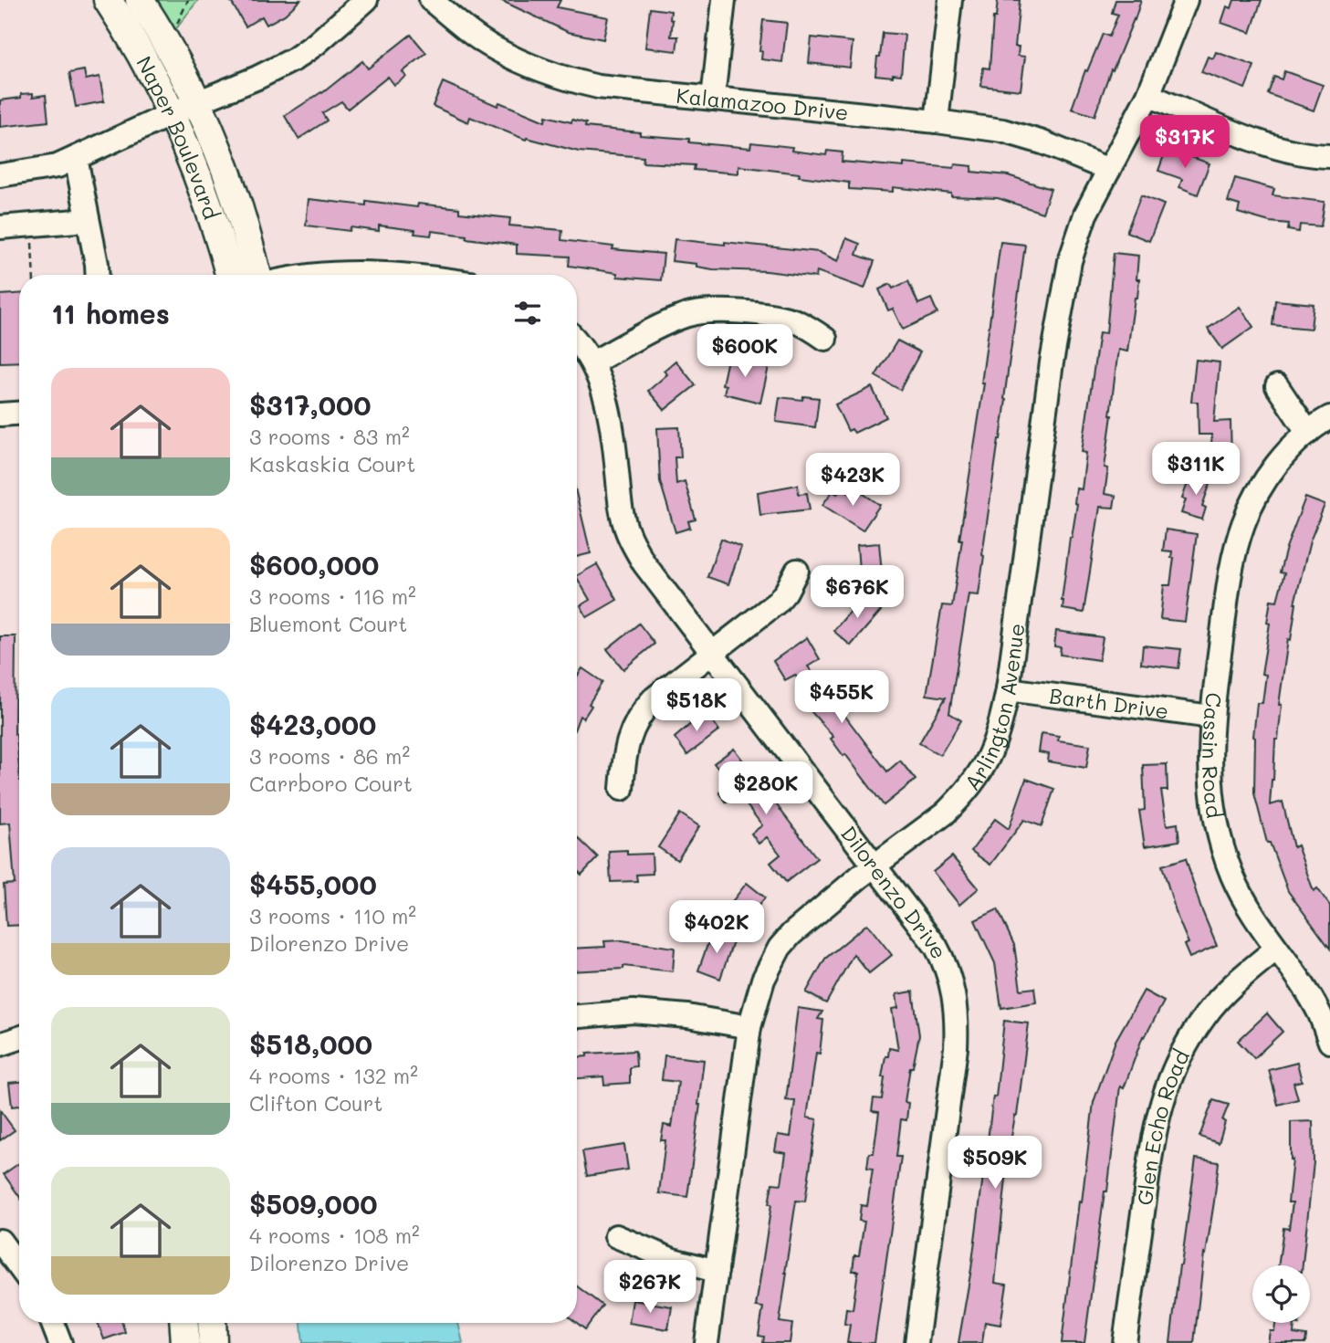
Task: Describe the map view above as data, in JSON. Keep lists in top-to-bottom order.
{
  "streets": {
    "main road": ["Naper Boulevard"],
    "street": [
      "Kalamazoo Drive",
      "Barth Drive",
      "Arlington Avenue",
      "Cassin Road",
      "Dilorenzo Drive",
      "Glen Echo Road"
    ]
  },
  "crossings": [
    ["Kalamazoo Drive", "Arlington Avenue"],
    ["Barth Drive", "Arlington Avenue"],
    ["Barth Drive", "Cassin Road"],
    ["Arlington Avenue", "Dilorenzo Drive"],
    ["Cassin Road", "Glen Echo Road"]
  ],
  "page": {
    "price": [
      "$317K",
      "$600K",
      "$311K",
      "$423K",
      "$676K",
      "$455K",
      "$518K",
      "$280K",
      "$402K",
      "$509K",
      "$267K"
    ],
    "heading": "11 homes",
    "list": [
      {
        "name": "$317,000",
        "note": "3 rooms · 83 m² · Kaskaskia Court"
      },
      {
        "name": "$600,000",
        "note": "3 rooms · 116 m² · Bluemont Court"
      },
      {
        "name": "$423,000",
        "note": "3 rooms · 86 m² · Carrboro Court"
      },
      {
        "name": "$455,000",
        "note": "3 rooms · 110 m² · Dilorenzo Drive"
      },
      {
        "name": "$518,000",
        "note": "4 rooms · 132 m² · Clifton Court"
      },
      {
        "name": "$509,000",
        "note": "4 rooms · 108 m² · Dilorenzo Drive"
      }
    ]
  }
}
